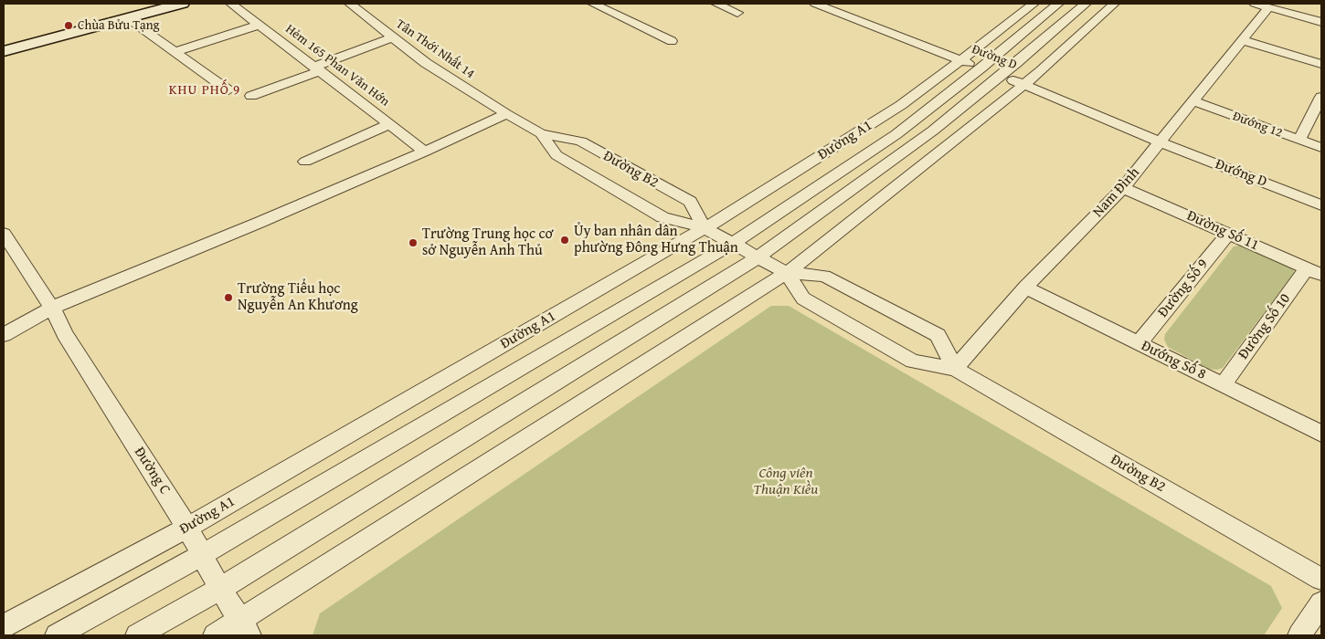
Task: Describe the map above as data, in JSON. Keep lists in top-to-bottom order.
{
  "streets": {
    "street": [
      "Tân Thới Nhất 14",
      "Đường D",
      "Hẻm 165 Phan Văn Hớn",
      "Đướng 12",
      "Đường A1",
      "Đường B2",
      "Đướng D",
      "Nam Đình",
      "Đường Số 11",
      "Đường Số 9",
      "Đường Số 10",
      "Đướng Số 8",
      "Đường C"
    ]
  },
  "crossings": [
    ["Tân Thới Nhất 14", "Đường B2"],
    ["Đường D", "Đường A1"],
    ["Đường D", "Đướng D"],
    ["Đường D", "Nam Đình"],
    ["Đướng 12", "Nam Đình"],
    ["Đường A1", "Đường B2"],
    ["Đường A1", "Đường C"],
    ["Đường B2", "Nam Đình"],
    ["Đướng D", "Nam Đình"],
    ["Nam Đình", "Đường Số 11"],
    ["Nam Đình", "Đướng Số 8"],
    ["Đường Số 11", "Đường Số 9"],
    ["Đường Số 11", "Đường Số 10"],
    ["Đường Số 9", "Đướng Số 8"],
    ["Đường Số 10", "Đướng Số 8"]
  ],
  "districts": ["KHU PHỐ 9"],
  "parks": ["Công viên Thuận Kiều"],
  "places": [
    "Chùa Bửu Tạng",
    "Ủy ban nhân dân phường Đông Hưng Thuận",
    "Trường Trung học cơ sở Nguyễn Anh Thủ",
    "Trường Tiểu học Nguyễn An Khương"
  ]
}
